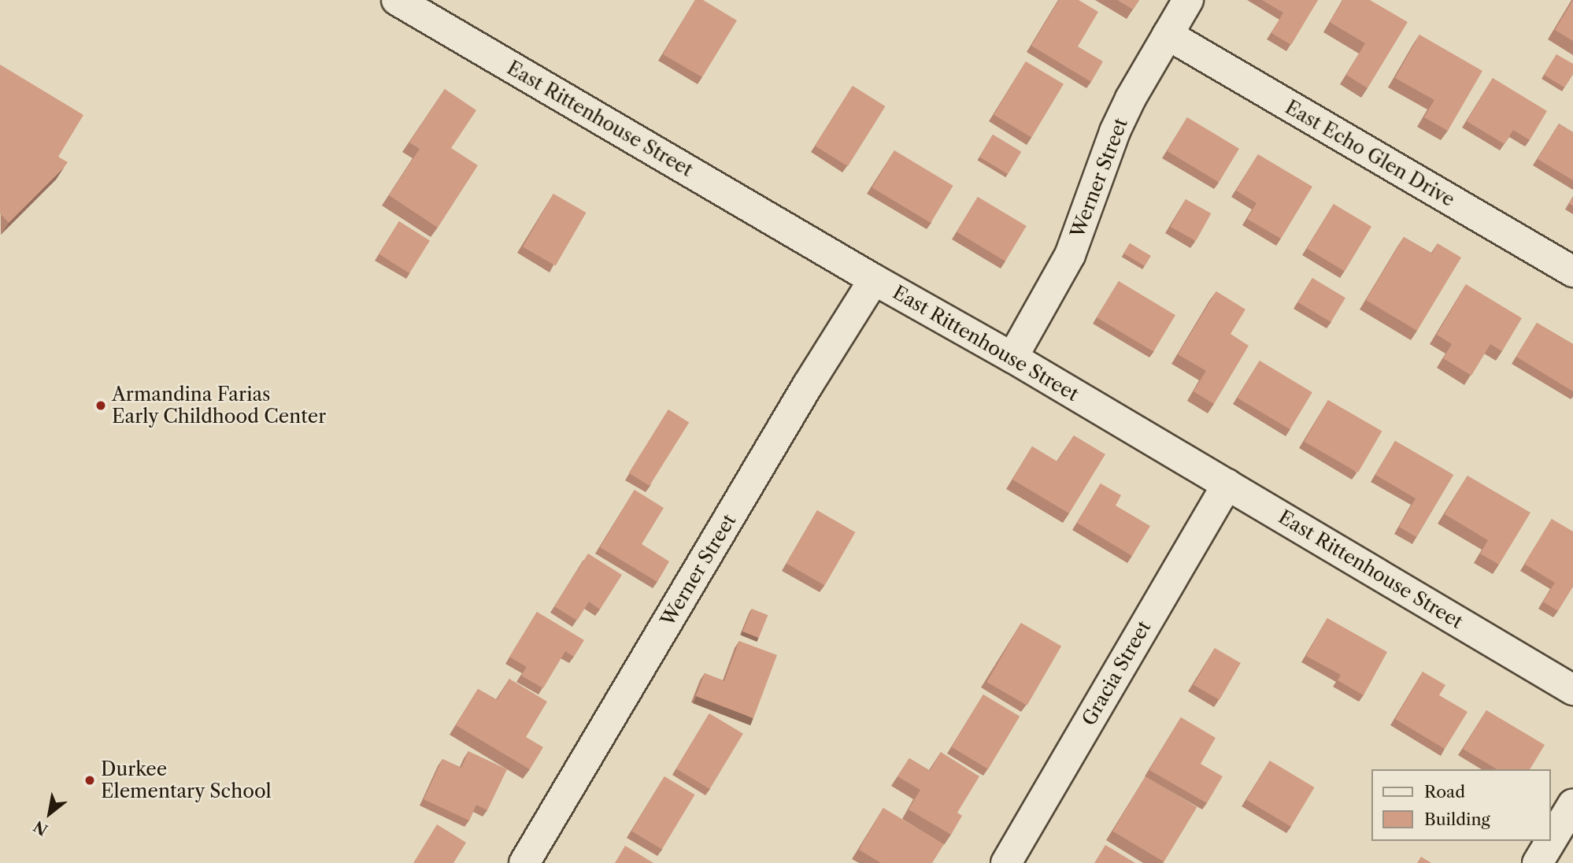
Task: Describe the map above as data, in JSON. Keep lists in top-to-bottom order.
{
  "streets": {
    "street": [
      "East Rittenhouse Street",
      "East Echo Glen Drive",
      "Werner Street",
      "Gracia Street"
    ]
  },
  "crossings": [
    ["East Rittenhouse Street", "Werner Street"],
    ["East Rittenhouse Street", "Gracia Street"],
    ["East Echo Glen Drive", "Werner Street"]
  ],
  "places": ["Armandina Farias Early Childhood Center", "Durkee Elementary School"],
  "legend": ["Road", "Building"],
  "north": "bottom left"
}
